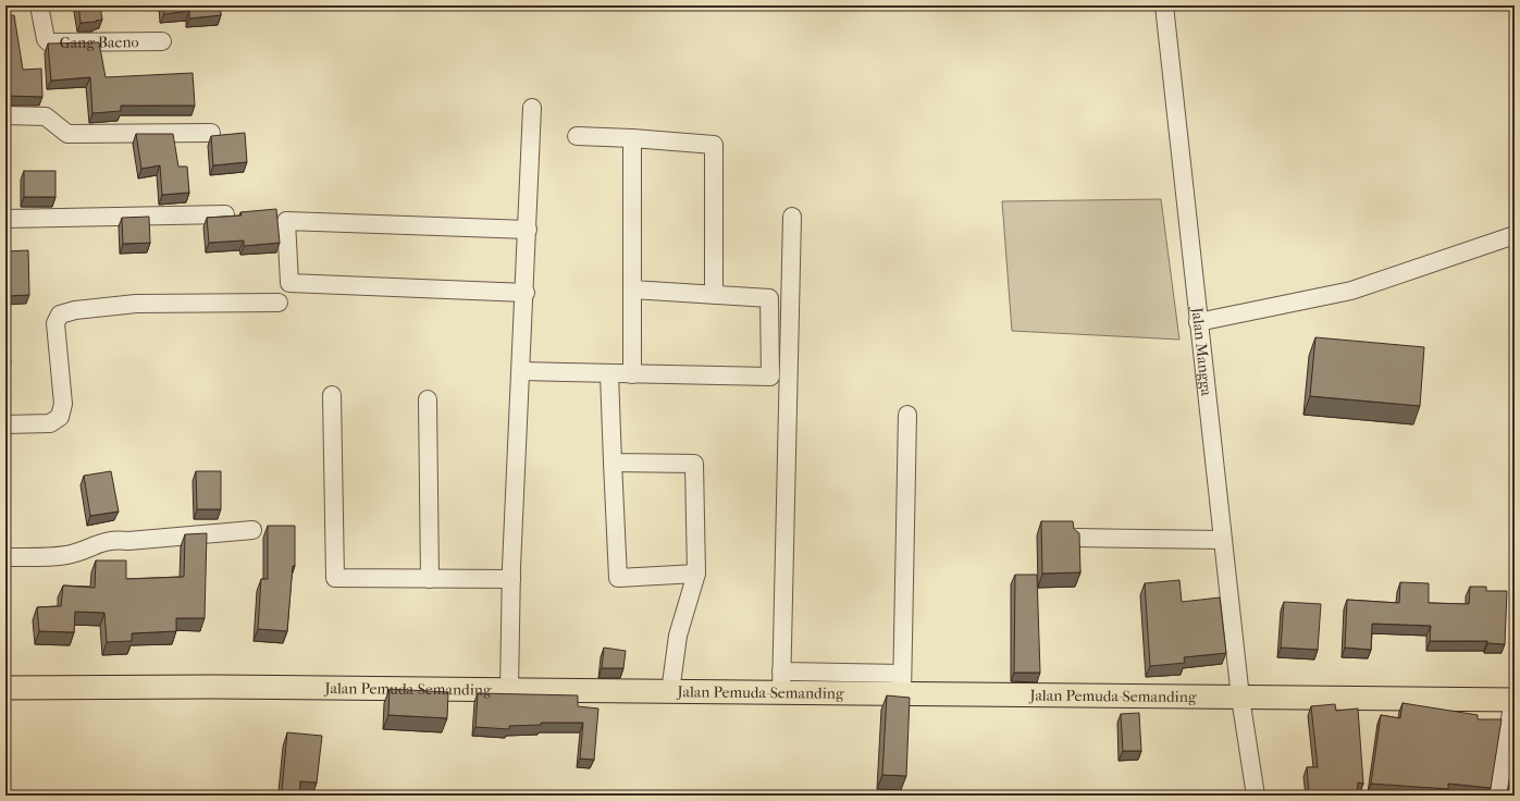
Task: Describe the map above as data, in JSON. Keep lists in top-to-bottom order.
{
  "streets": {
    "main road": ["Jalan Pemuda-Semanding"],
    "street": ["Gang Baeno", "Jalan Mangga"]
  },
  "crossings": [
    ["Jalan Mangga", "Jalan Pemuda-Semanding"]
  ]
}
